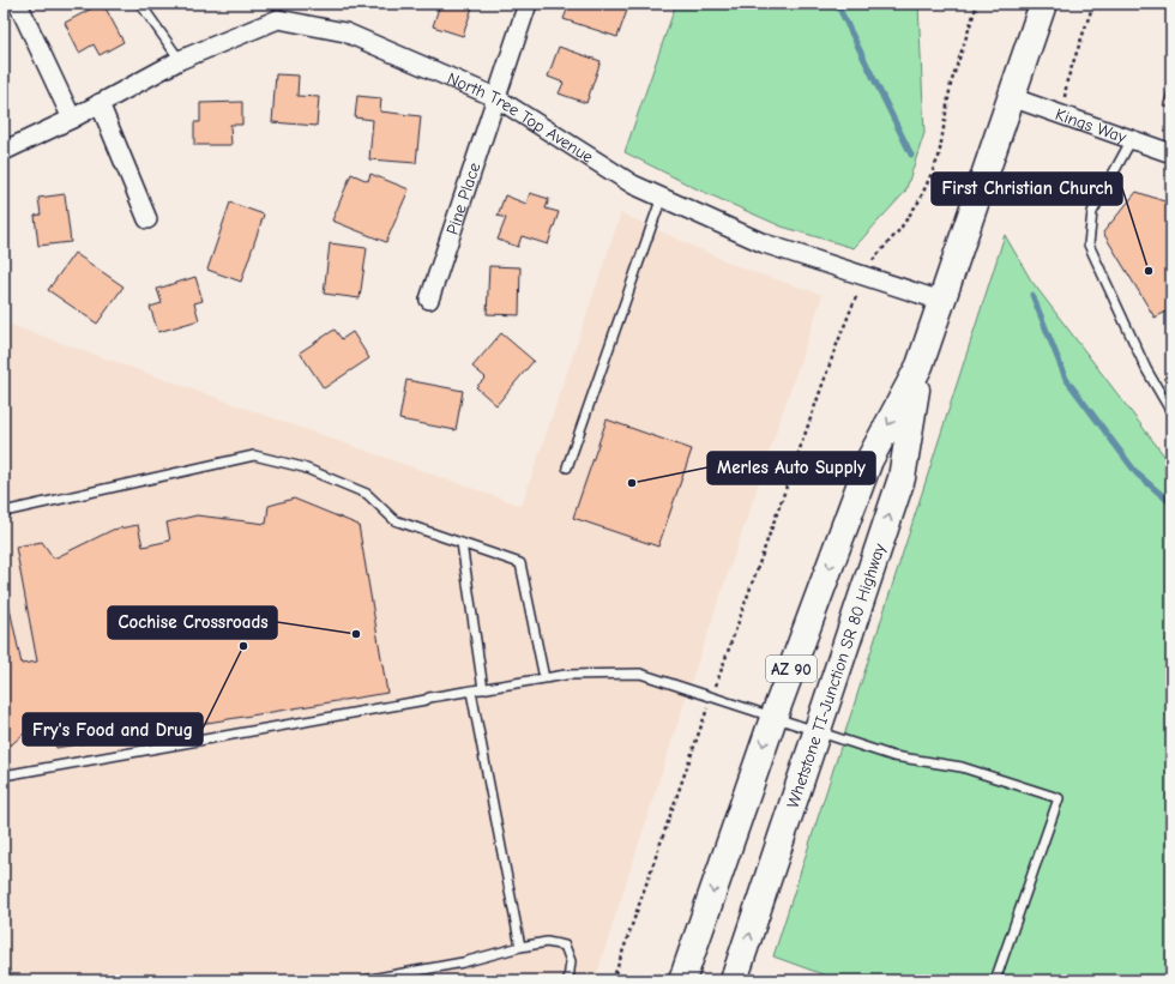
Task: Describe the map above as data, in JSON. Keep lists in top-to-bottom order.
{
  "streets": {
    "highway": ["AZ 90", "Whetstone TI-Junction SR 80 Highway"],
    "street": ["North Tree Top Avenue", "Kings Way", "Pine Place"]
  },
  "crossings": [
    ["North Tree Top Avenue", "Pine Place"],
    ["North Tree Top Avenue", "Whetstone TI-Junction SR 80 Highway"],
    ["Kings Way", "Whetstone TI-Junction SR 80 Highway"]
  ],
  "places": [
    "First Christian Church",
    "Merles Auto Supply",
    "Cochise Crossroads",
    "Fry's Food and Drug"
  ]
}
